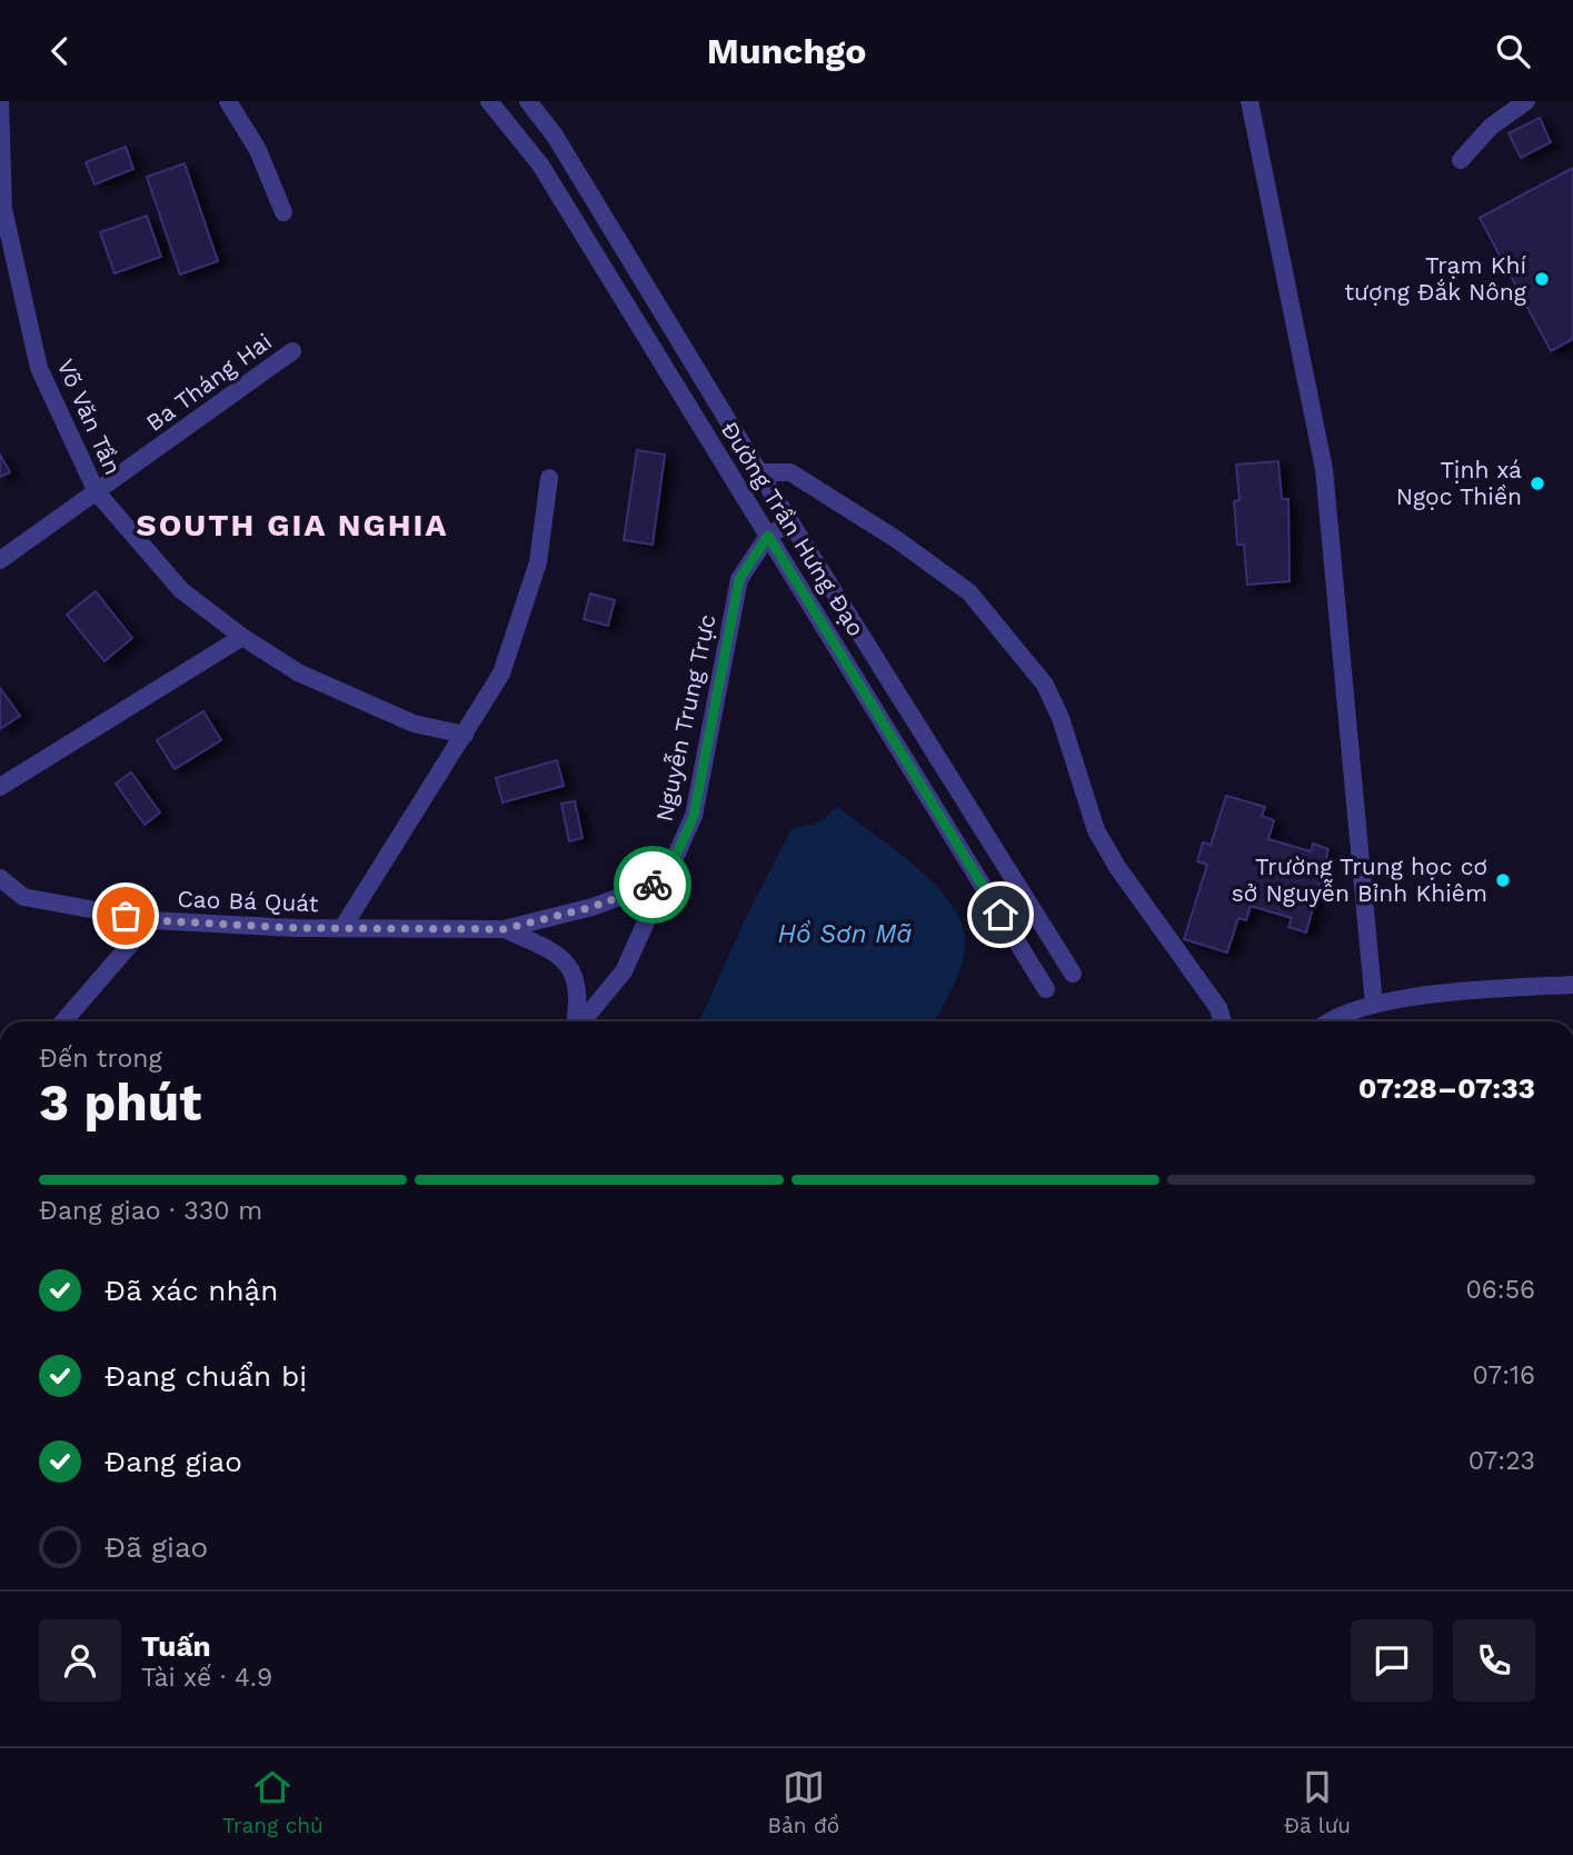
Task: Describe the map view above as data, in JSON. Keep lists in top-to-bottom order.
{
  "streets": {
    "street": [
      "Ba Tháng Hai",
      "Võ Văn Tần",
      "Đường Trần Hưng Đạo",
      "Nguyễn Trung Trực",
      "Cao Bá Quát"
    ]
  },
  "crossings": [
    ["Ba Tháng Hai", "Võ Văn Tần"],
    ["Đường Trần Hưng Đạo", "Nguyễn Trung Trực"],
    ["Nguyễn Trung Trực", "Cao Bá Quát"]
  ],
  "districts": ["SOUTH GIA NGHIA"],
  "water": ["Hồ Sơn Mã"],
  "places": ["Trạm Khí tượng Đắk Nông", "Tịnh xá Ngọc Thiền", "Trường Trung học cơ sở Nguyễn Bỉnh Khiêm"],
  "page": {
    "header": "Munchgo",
    "heading": ["3 phút", "Đến trong", "07:28–07:33"],
    "panel": ["Tuấn", "Tài xế · 4.9"],
    "bar": "Đang giao · 330 m",
    "list": [
      ["Đã xác nhận", "06:56"],
      ["Đang chuẩn bị", "07:16"],
      ["Đang giao", "07:23"],
      "Đã giao"
    ],
    "tabs": ["Trang chủ", "Bản đồ", "Đã lưu"]
  }
}
